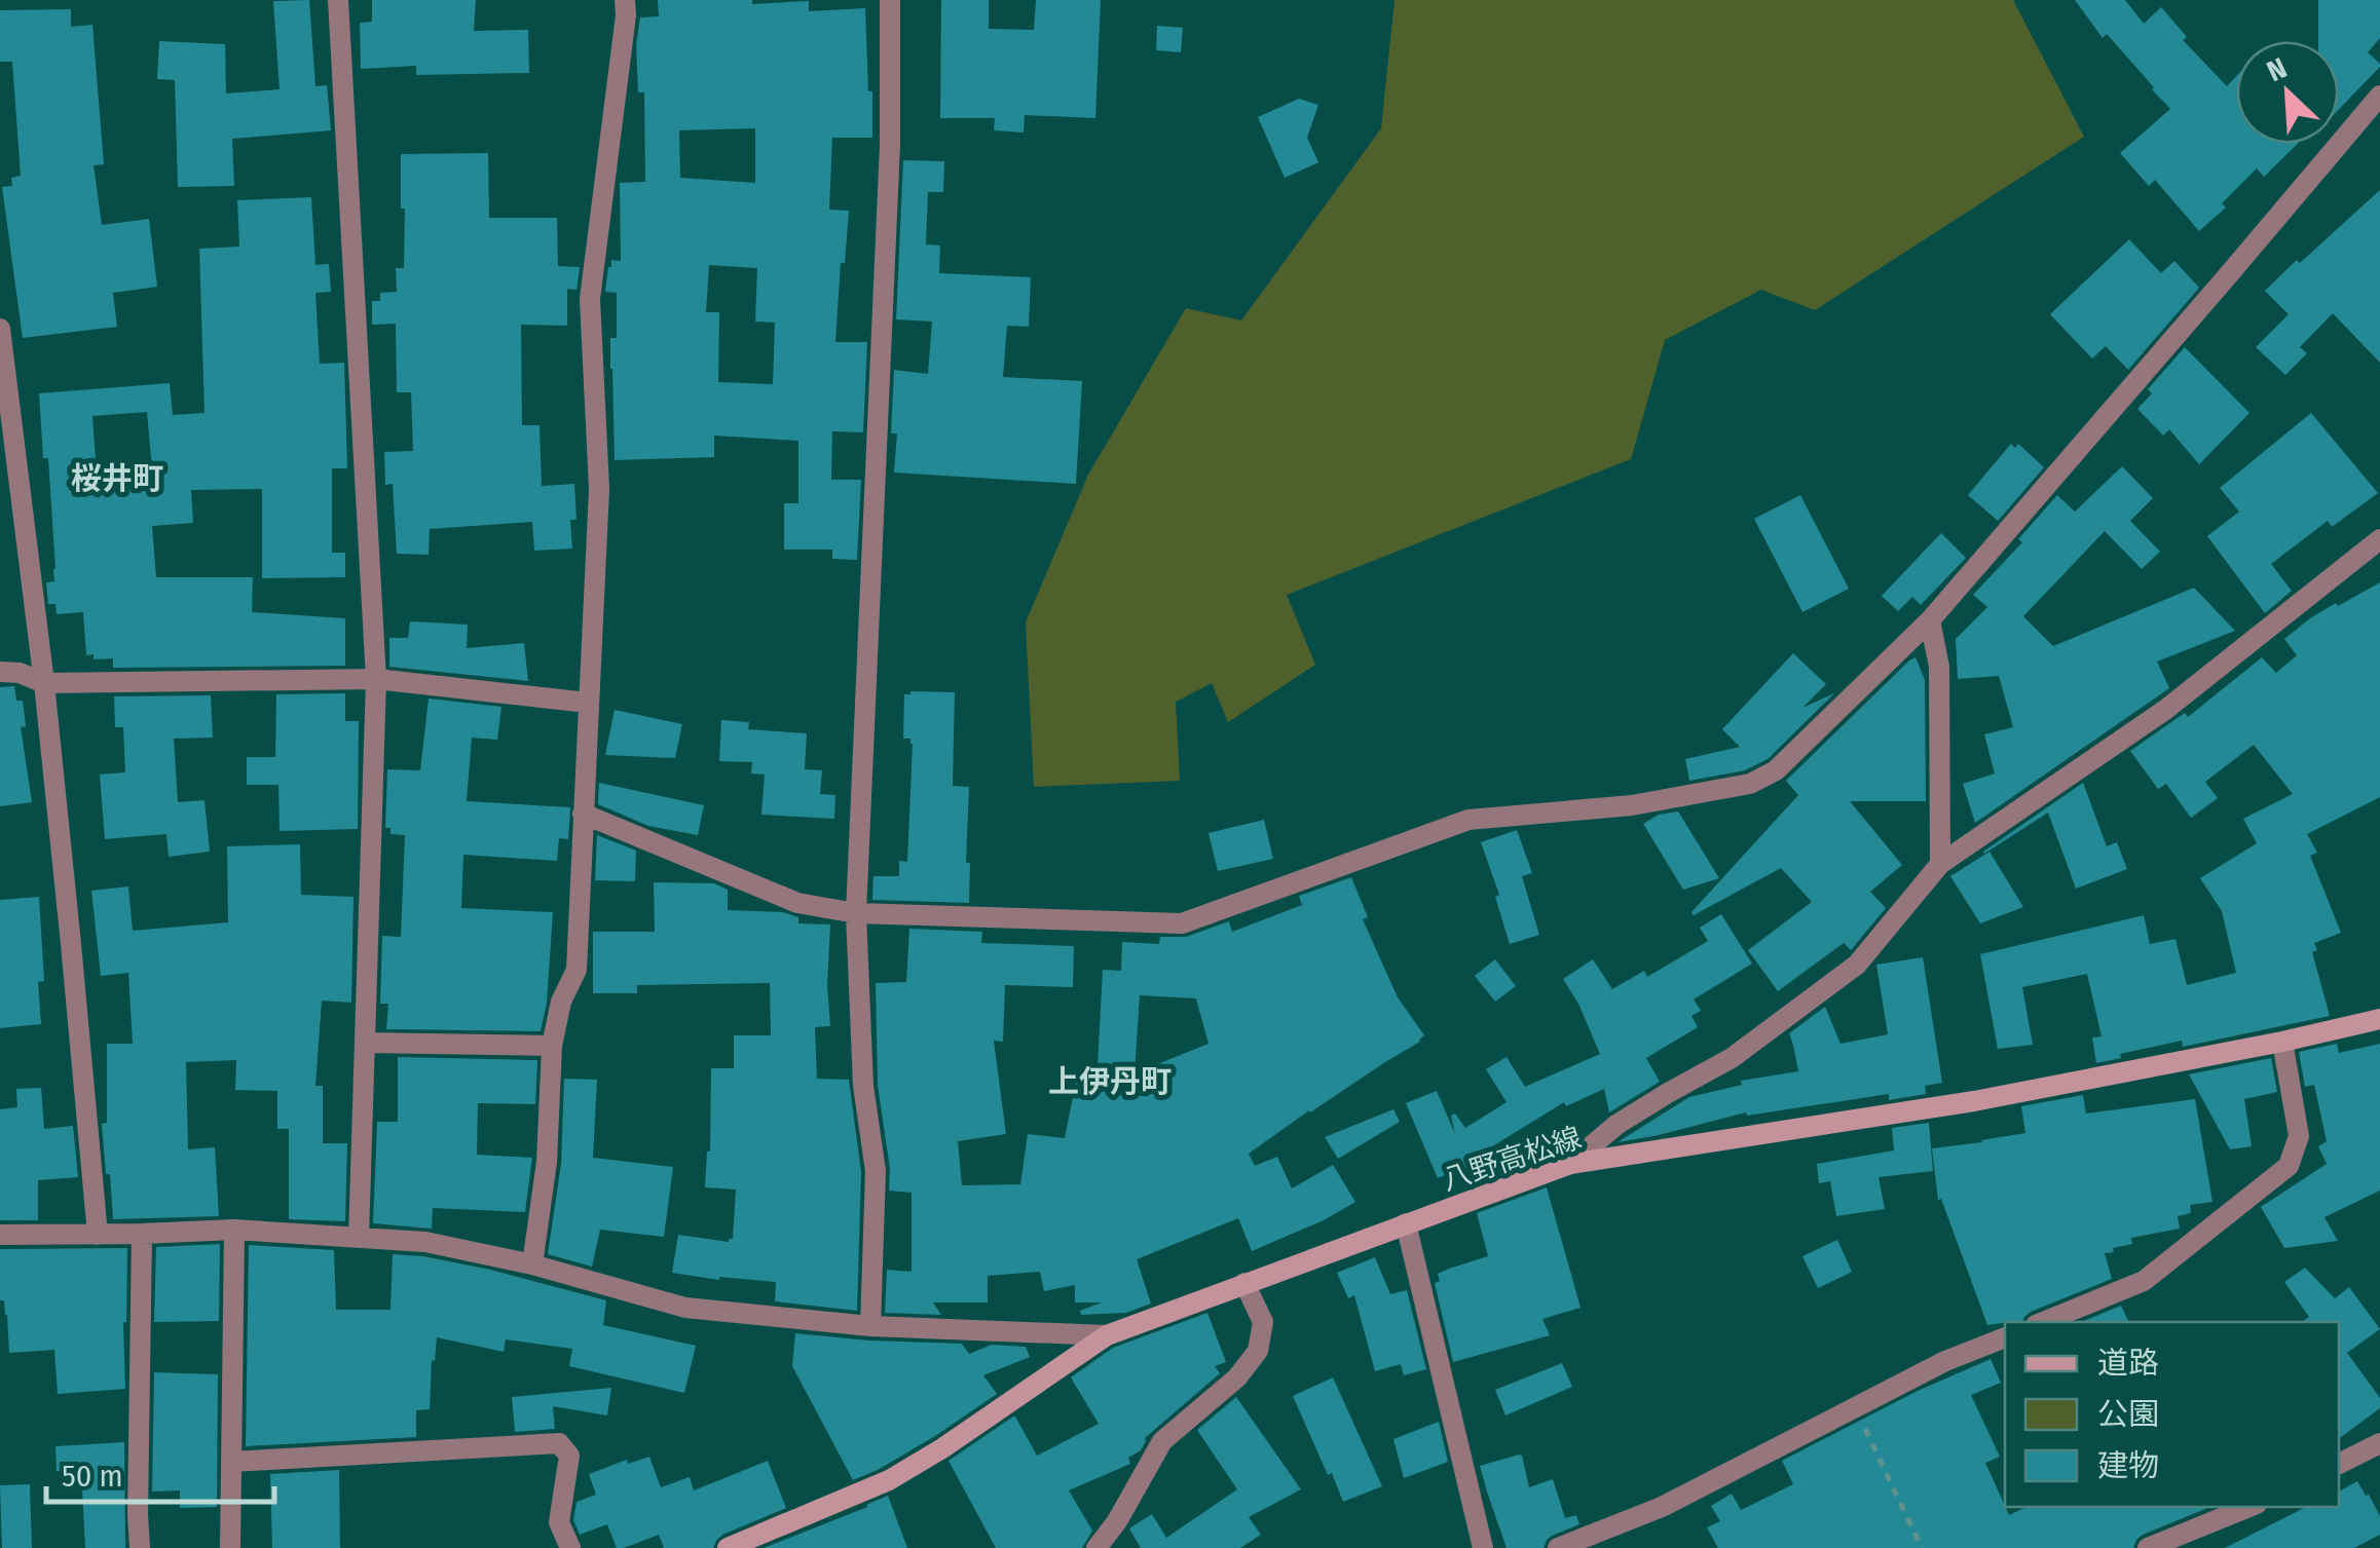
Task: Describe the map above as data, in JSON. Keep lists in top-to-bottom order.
{
  "streets": {
    "main road": ["八野高松線"]
  },
  "districts": ["桜井町", "上伊丹町"],
  "legend": ["道路", "公園", "建物"],
  "scale_bar": "50 m",
  "north": "top left"
}
